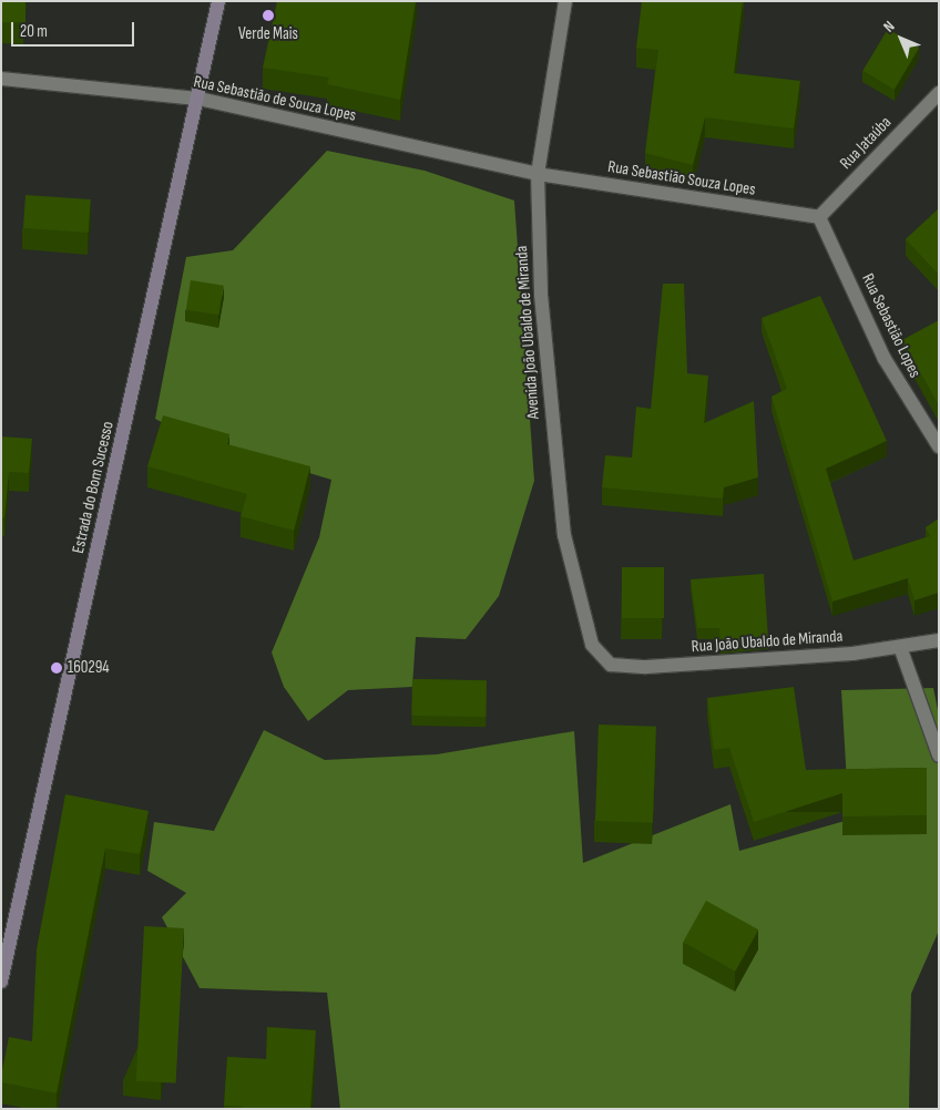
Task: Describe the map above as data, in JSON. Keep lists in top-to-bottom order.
{
  "streets": {
    "street": [
      "Rua Sebastião de Souza Lopes",
      "Rua Jataúba",
      "Rua Sebastião Souza Lopes",
      "Rua Sebastião Lopes",
      "Avenida João Ubaldo de Miranda",
      "Estrada do Bom Sucesso",
      "Rua João Ubaldo de Miranda"
    ]
  },
  "crossings": [
    ["Rua Sebastião de Souza Lopes", "Rua Sebastião Souza Lopes"],
    ["Rua Sebastião de Souza Lopes", "Avenida João Ubaldo de Miranda"],
    ["Rua Sebastião de Souza Lopes", "Estrada do Bom Sucesso"],
    ["Rua Jataúba", "Rua Sebastião Souza Lopes"],
    ["Rua Jataúba", "Rua Sebastião Lopes"],
    ["Rua Sebastião Souza Lopes", "Rua Sebastião Lopes"],
    ["Rua Sebastião Souza Lopes", "Avenida João Ubaldo de Miranda"],
    ["Avenida João Ubaldo de Miranda", "Rua João Ubaldo de Miranda"]
  ],
  "places": ["Verde Mais", "160294"],
  "scale_bar": "20 m",
  "north": "top left"
}
